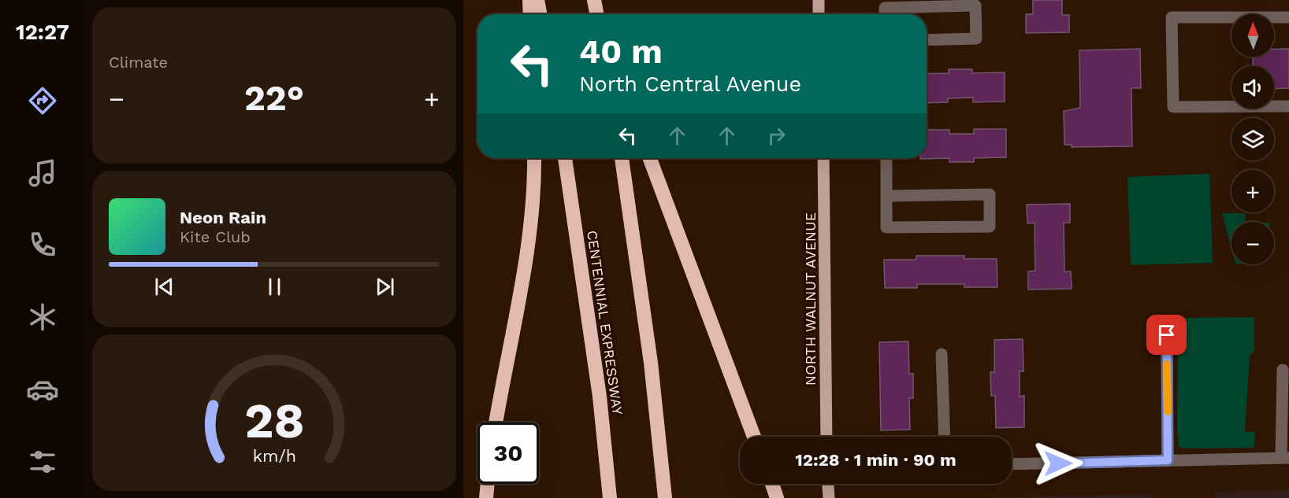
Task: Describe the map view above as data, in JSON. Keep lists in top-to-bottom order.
{
  "streets": {
    "highway": ["CENTENNIAL EXPRESSWAY"],
    "main road": ["NORTH WALNUT AVENUE"]
  },
  "north": "top",
  "page": {
    "tabs": "12:27",
    "tile": "Climate",
    "map_buttons": ["+", "−"],
    "turn": ["40 m", "North Central Avenue"],
    "heat": ["−", "22°", "+"],
    "song": ["Neon Rain", "Kite Club"],
    "limit": "30",
    "trip": "12:28 · 1 min · 90 m",
    "gauge": ["28", "km/h"]
  }
}
